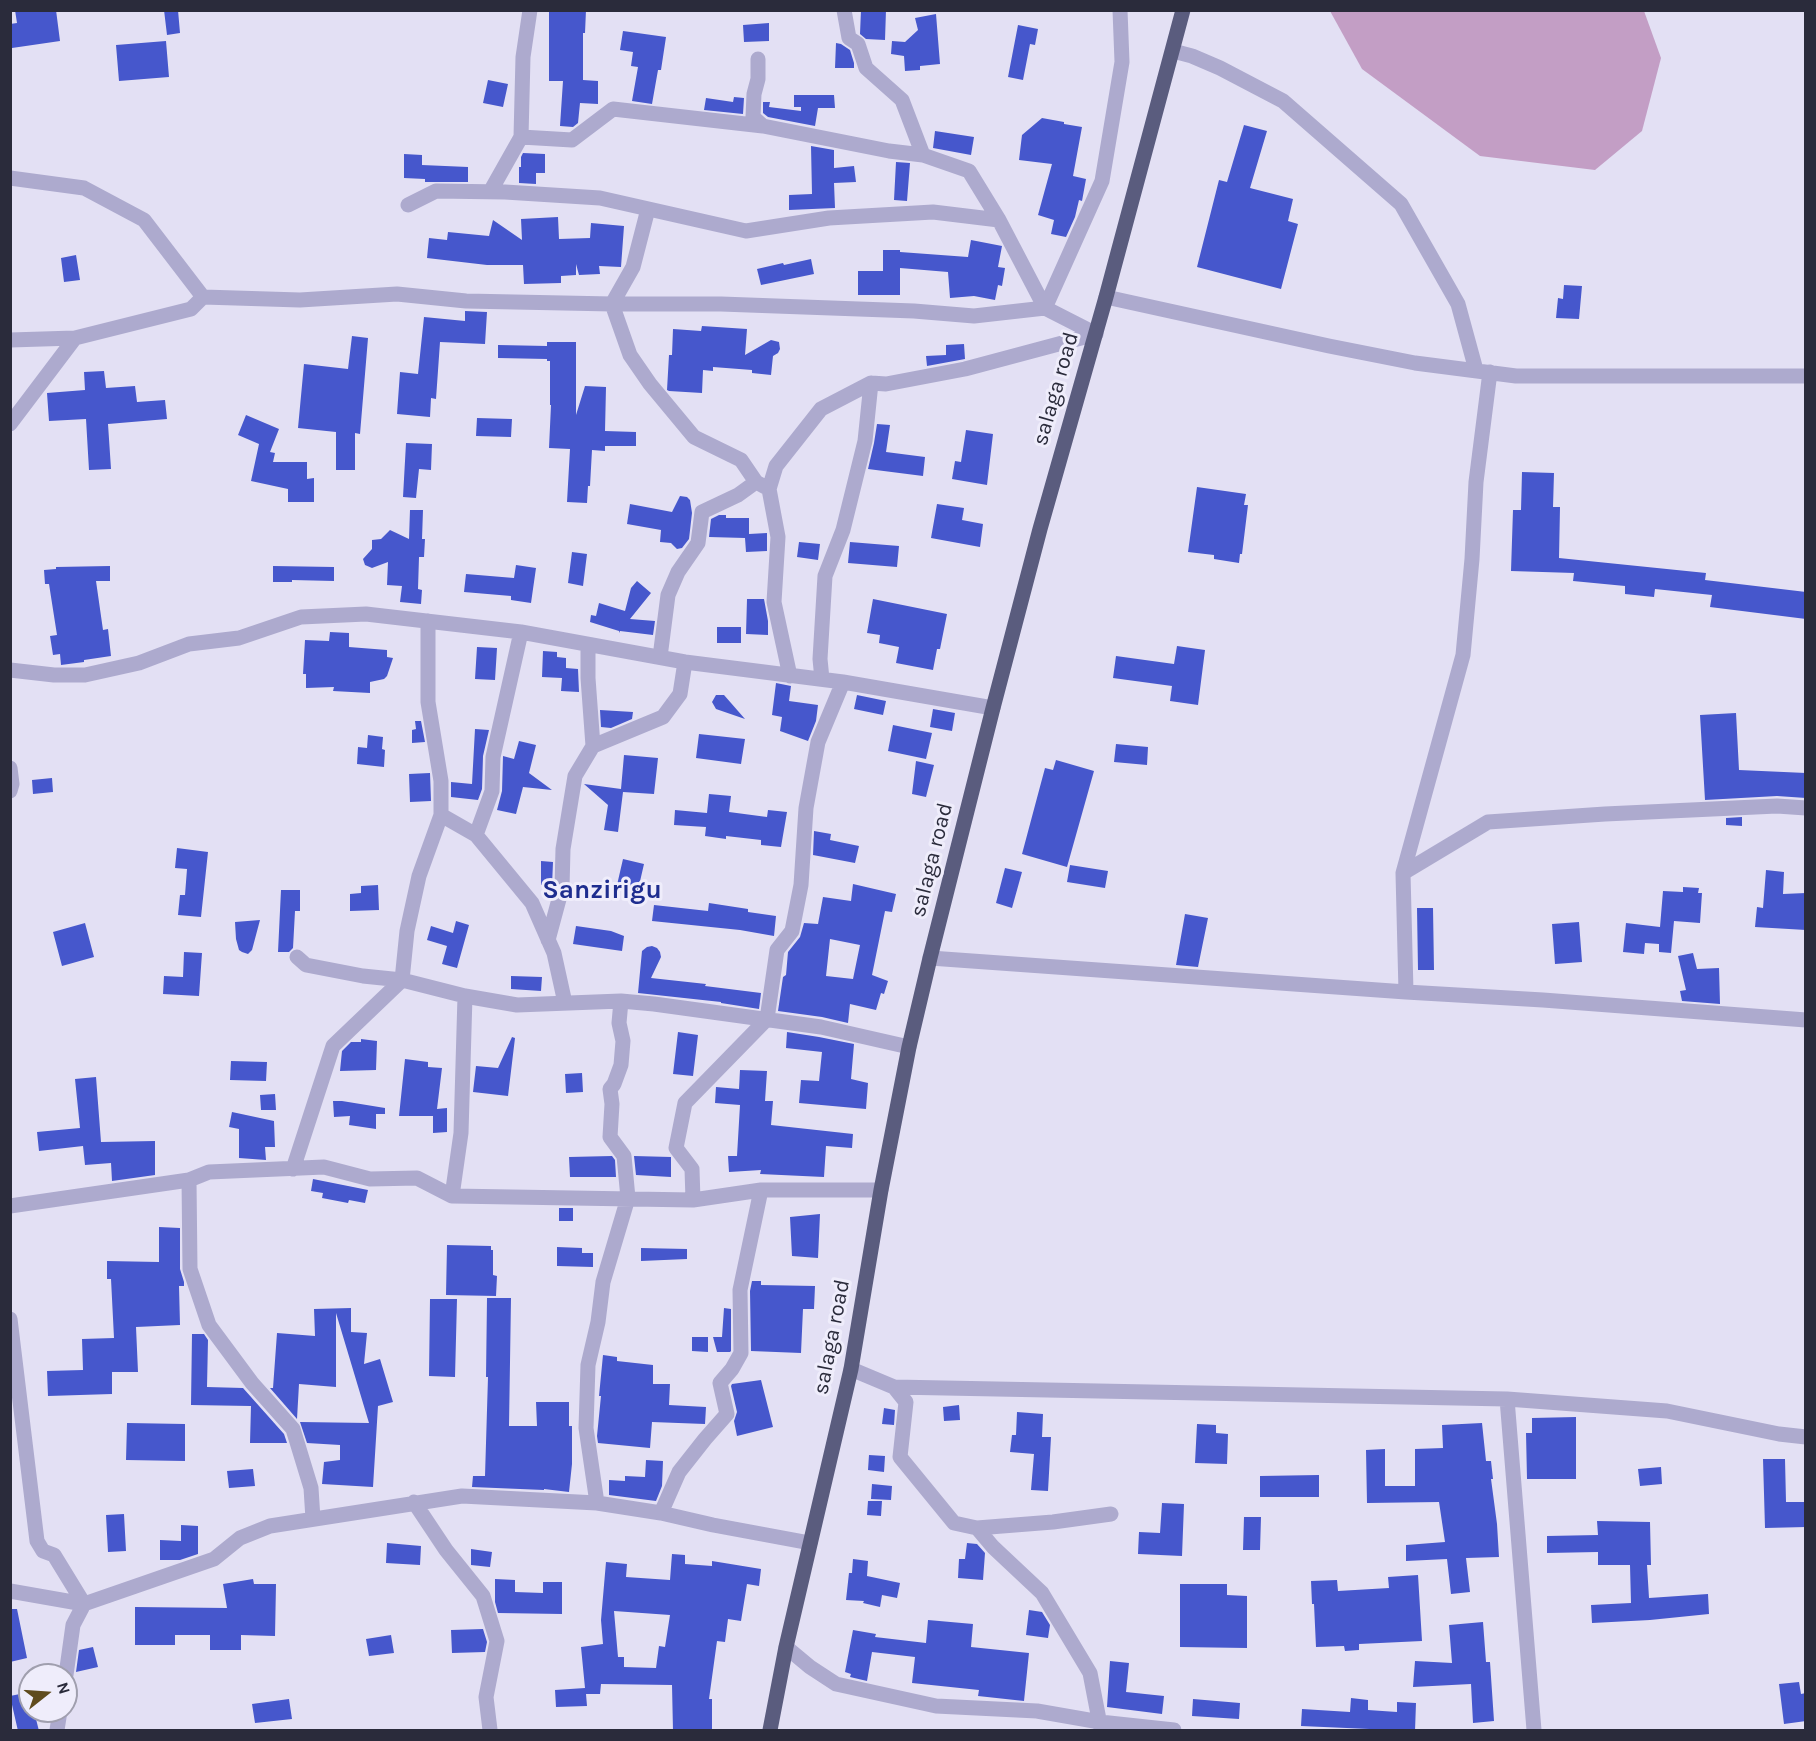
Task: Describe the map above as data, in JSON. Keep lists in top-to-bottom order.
{
  "streets": {
    "main road": ["salaga road"]
  },
  "districts": ["Sanzirigu"],
  "north": "right"
}
